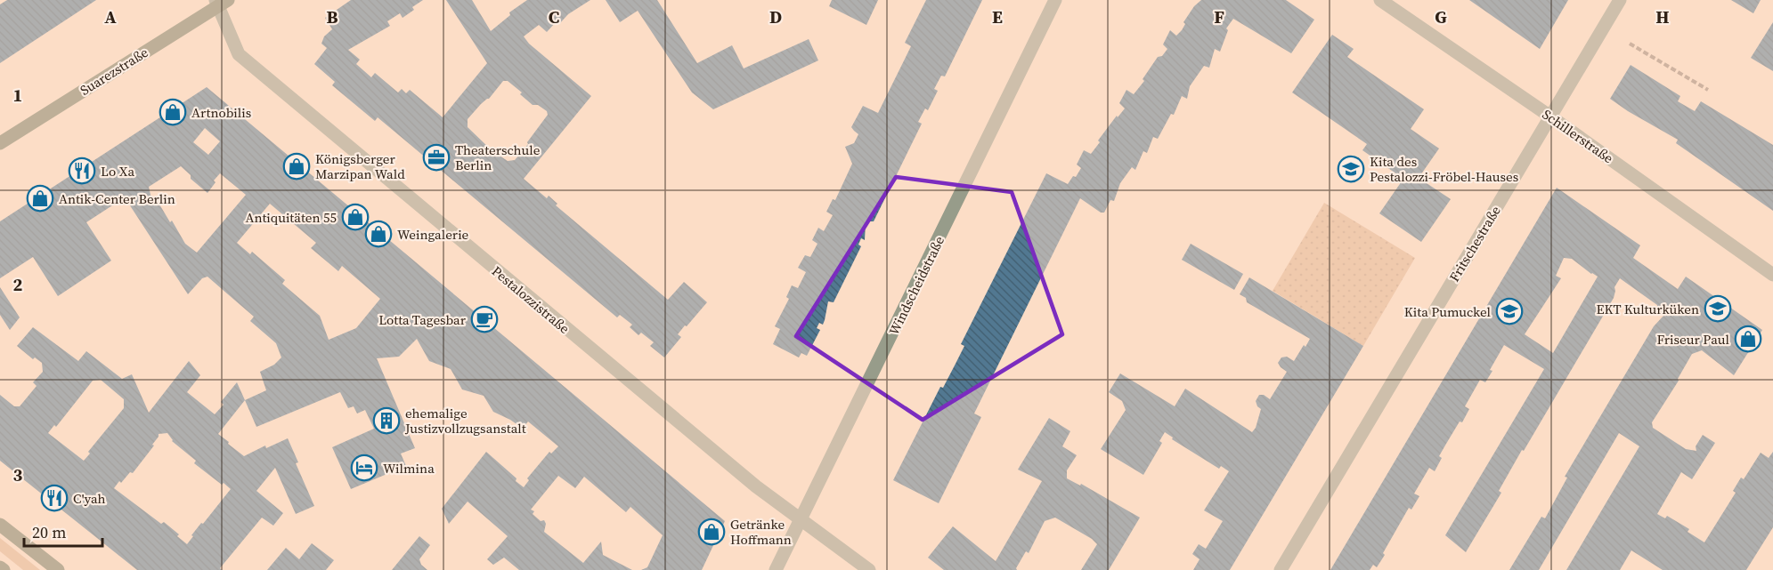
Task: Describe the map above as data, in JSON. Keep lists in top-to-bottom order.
{
  "streets": {
    "street": [
      "Suarezstraße",
      "Schillerstraße",
      "Fritschestraße",
      "Windscheidstraße",
      "Pestalozzistraße"
    ]
  },
  "crossings": [
    ["Suarezstraße", "Pestalozzistraße"],
    ["Schillerstraße", "Fritschestraße"],
    ["Windscheidstraße", "Pestalozzistraße"]
  ],
  "places": {
    "shop": [
      "Artnobilis",
      "Königsberger Marzipan Wald",
      "Antik-Center Berlin",
      "Antiquitäten 55",
      "Weingalerie",
      "Friseur Paul",
      "Getränke Hoffmann"
    ],
    "office": ["Theaterschule Berlin"],
    "school or university": ["Kita des Pestalozzi-Fröbel-Hauses", "EKT Kulturküken", "Kita Pumuckel"],
    "restaurant": ["Lo Xa", "C'yah"],
    "cafe": ["Lotta Tagesbar"],
    "building": ["ehemalige Justizvollzugsanstalt"],
    "hotel": ["Wilmina"]
  },
  "scale_bar": "20 m",
  "grid": {
    "columns": [
      "A",
      "B",
      "C",
      "D",
      "E",
      "F",
      "G",
      "H"
    ],
    "rows": ["1", "2", "3"]
  }
}
